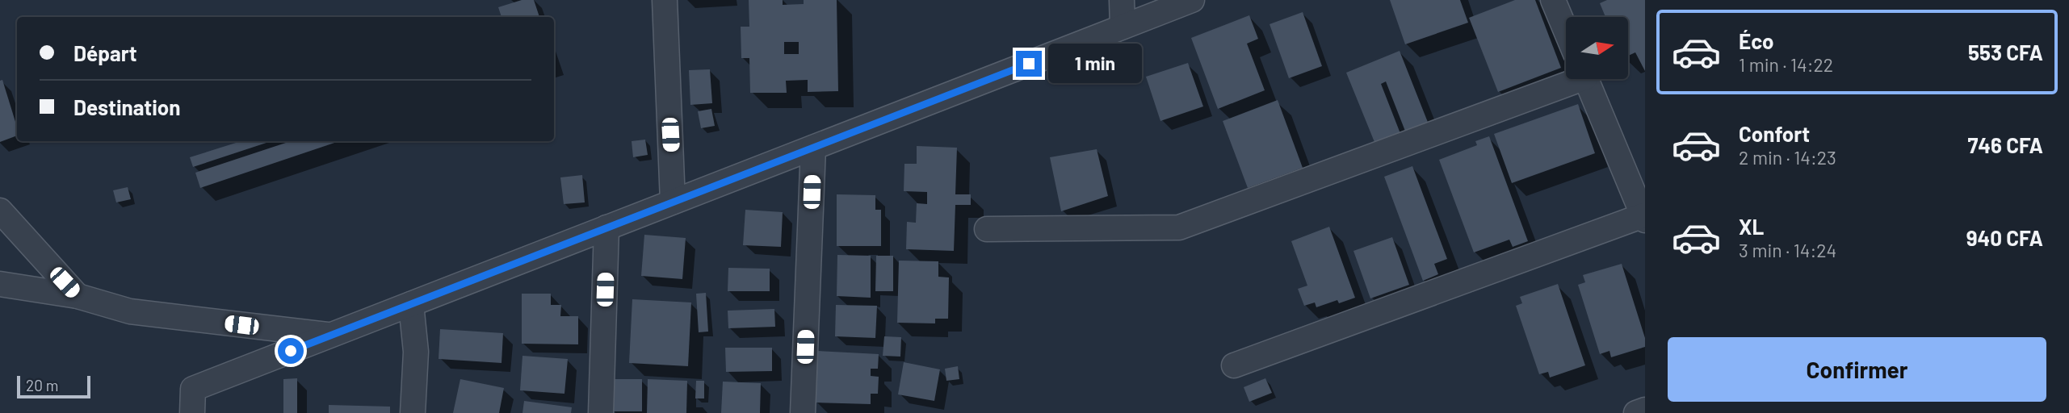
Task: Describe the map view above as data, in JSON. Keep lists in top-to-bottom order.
{
  "scale_bar": "20 m",
  "north": "right",
  "page": {
    "list": [
      {
        "name": "Éco",
        "note": "1 min · 14:22",
        "value": "553 CFA"
      },
      {
        "name": "Confort",
        "note": "2 min · 14:23",
        "value": "746 CFA"
      },
      {
        "name": "XL",
        "note": "3 min · 14:24",
        "value": "940 CFA"
      }
    ],
    "banner": ["Départ", "Destination"],
    "bubble": "1 min",
    "buttons": "Confirmer",
    "scale": "20 m"
  }
}
